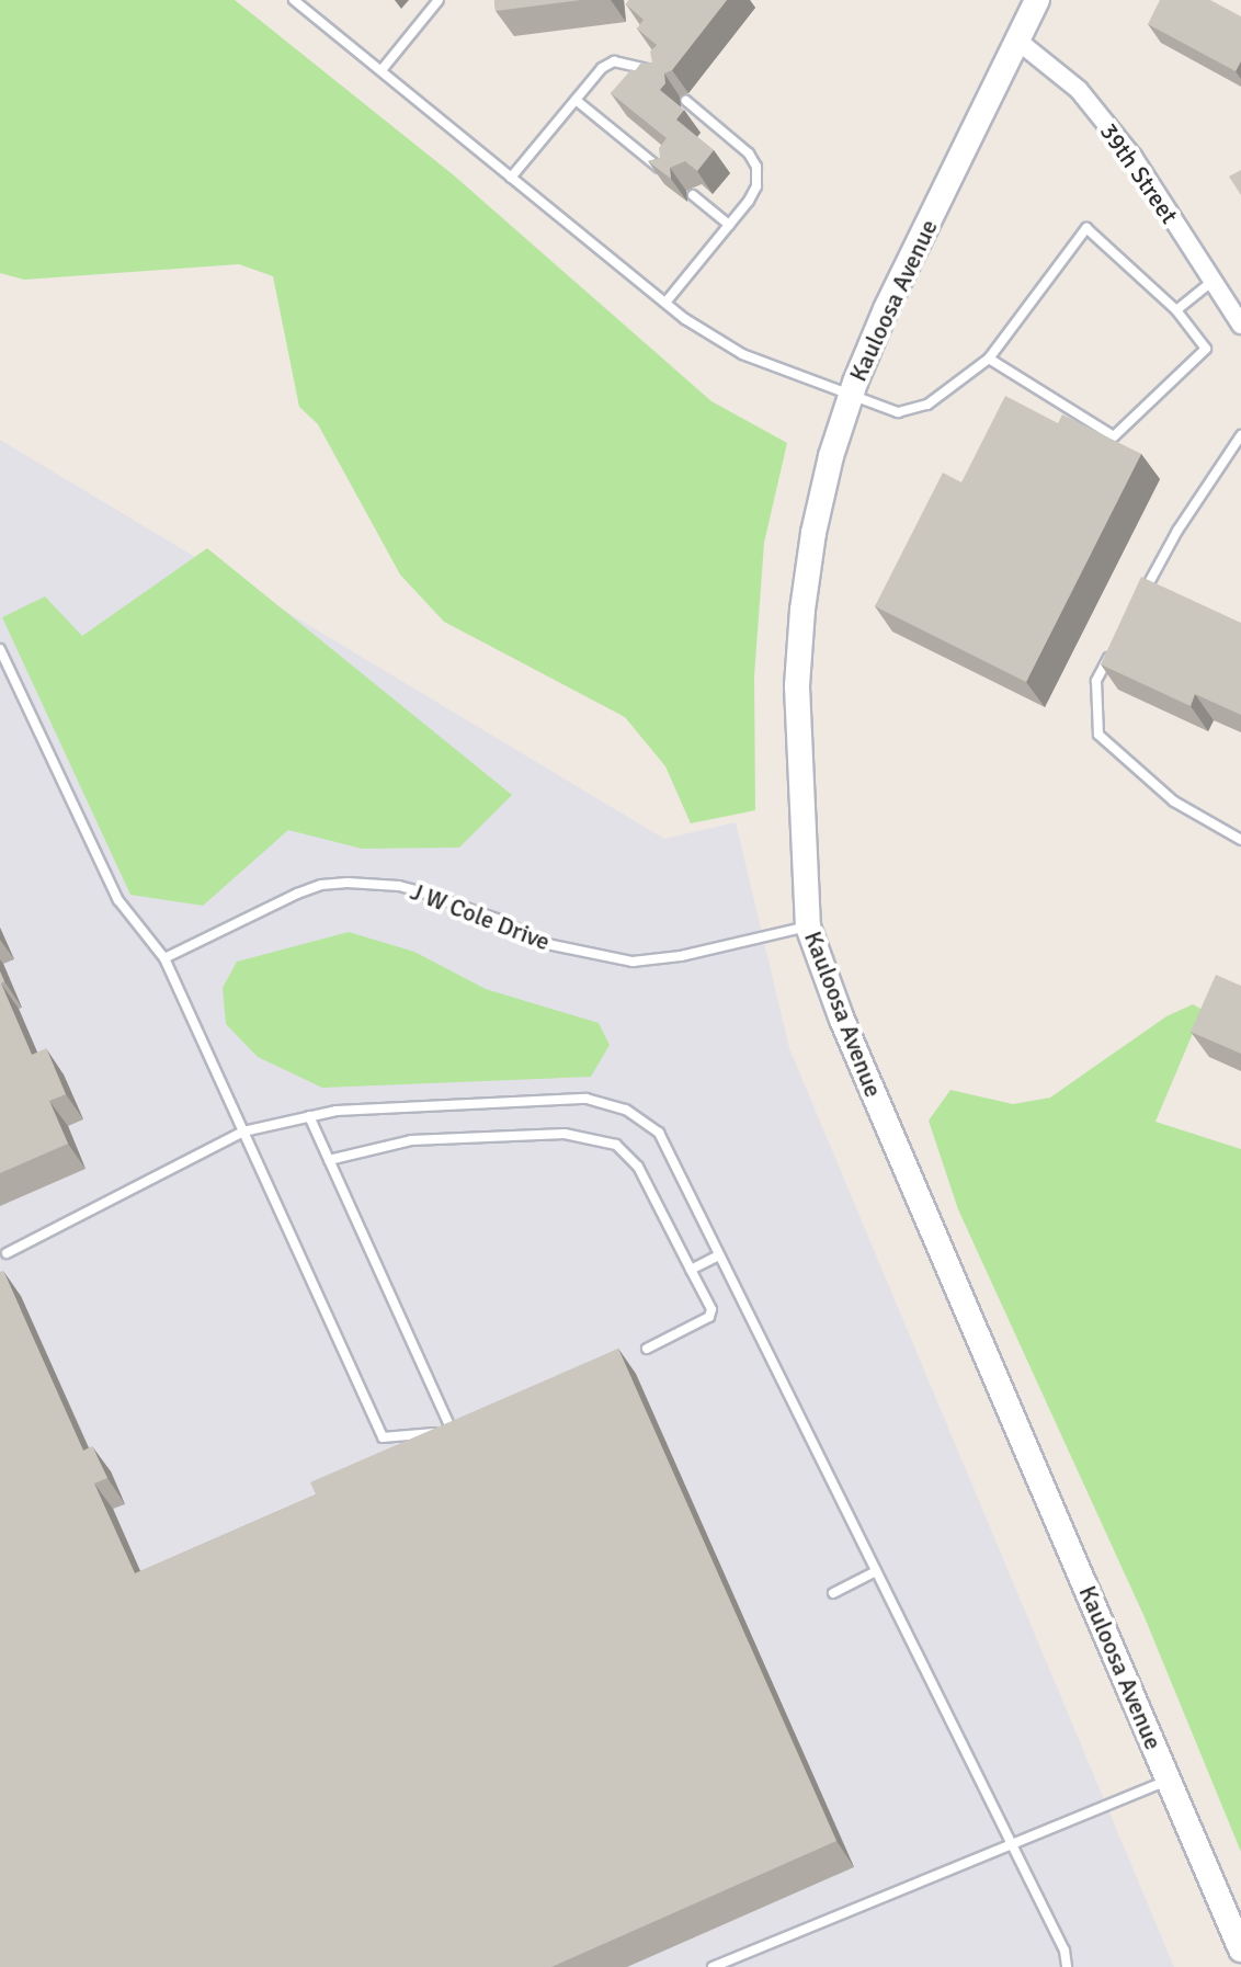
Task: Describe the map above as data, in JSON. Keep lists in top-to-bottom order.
{
  "streets": {
    "street": ["39th Street", "Kauloosa Avenue"],
    "lane": ["J W Cole Drive"]
  },
  "crossings": [
    ["39th Street", "Kauloosa Avenue"],
    ["Kauloosa Avenue", "J W Cole Drive"]
  ]
}
